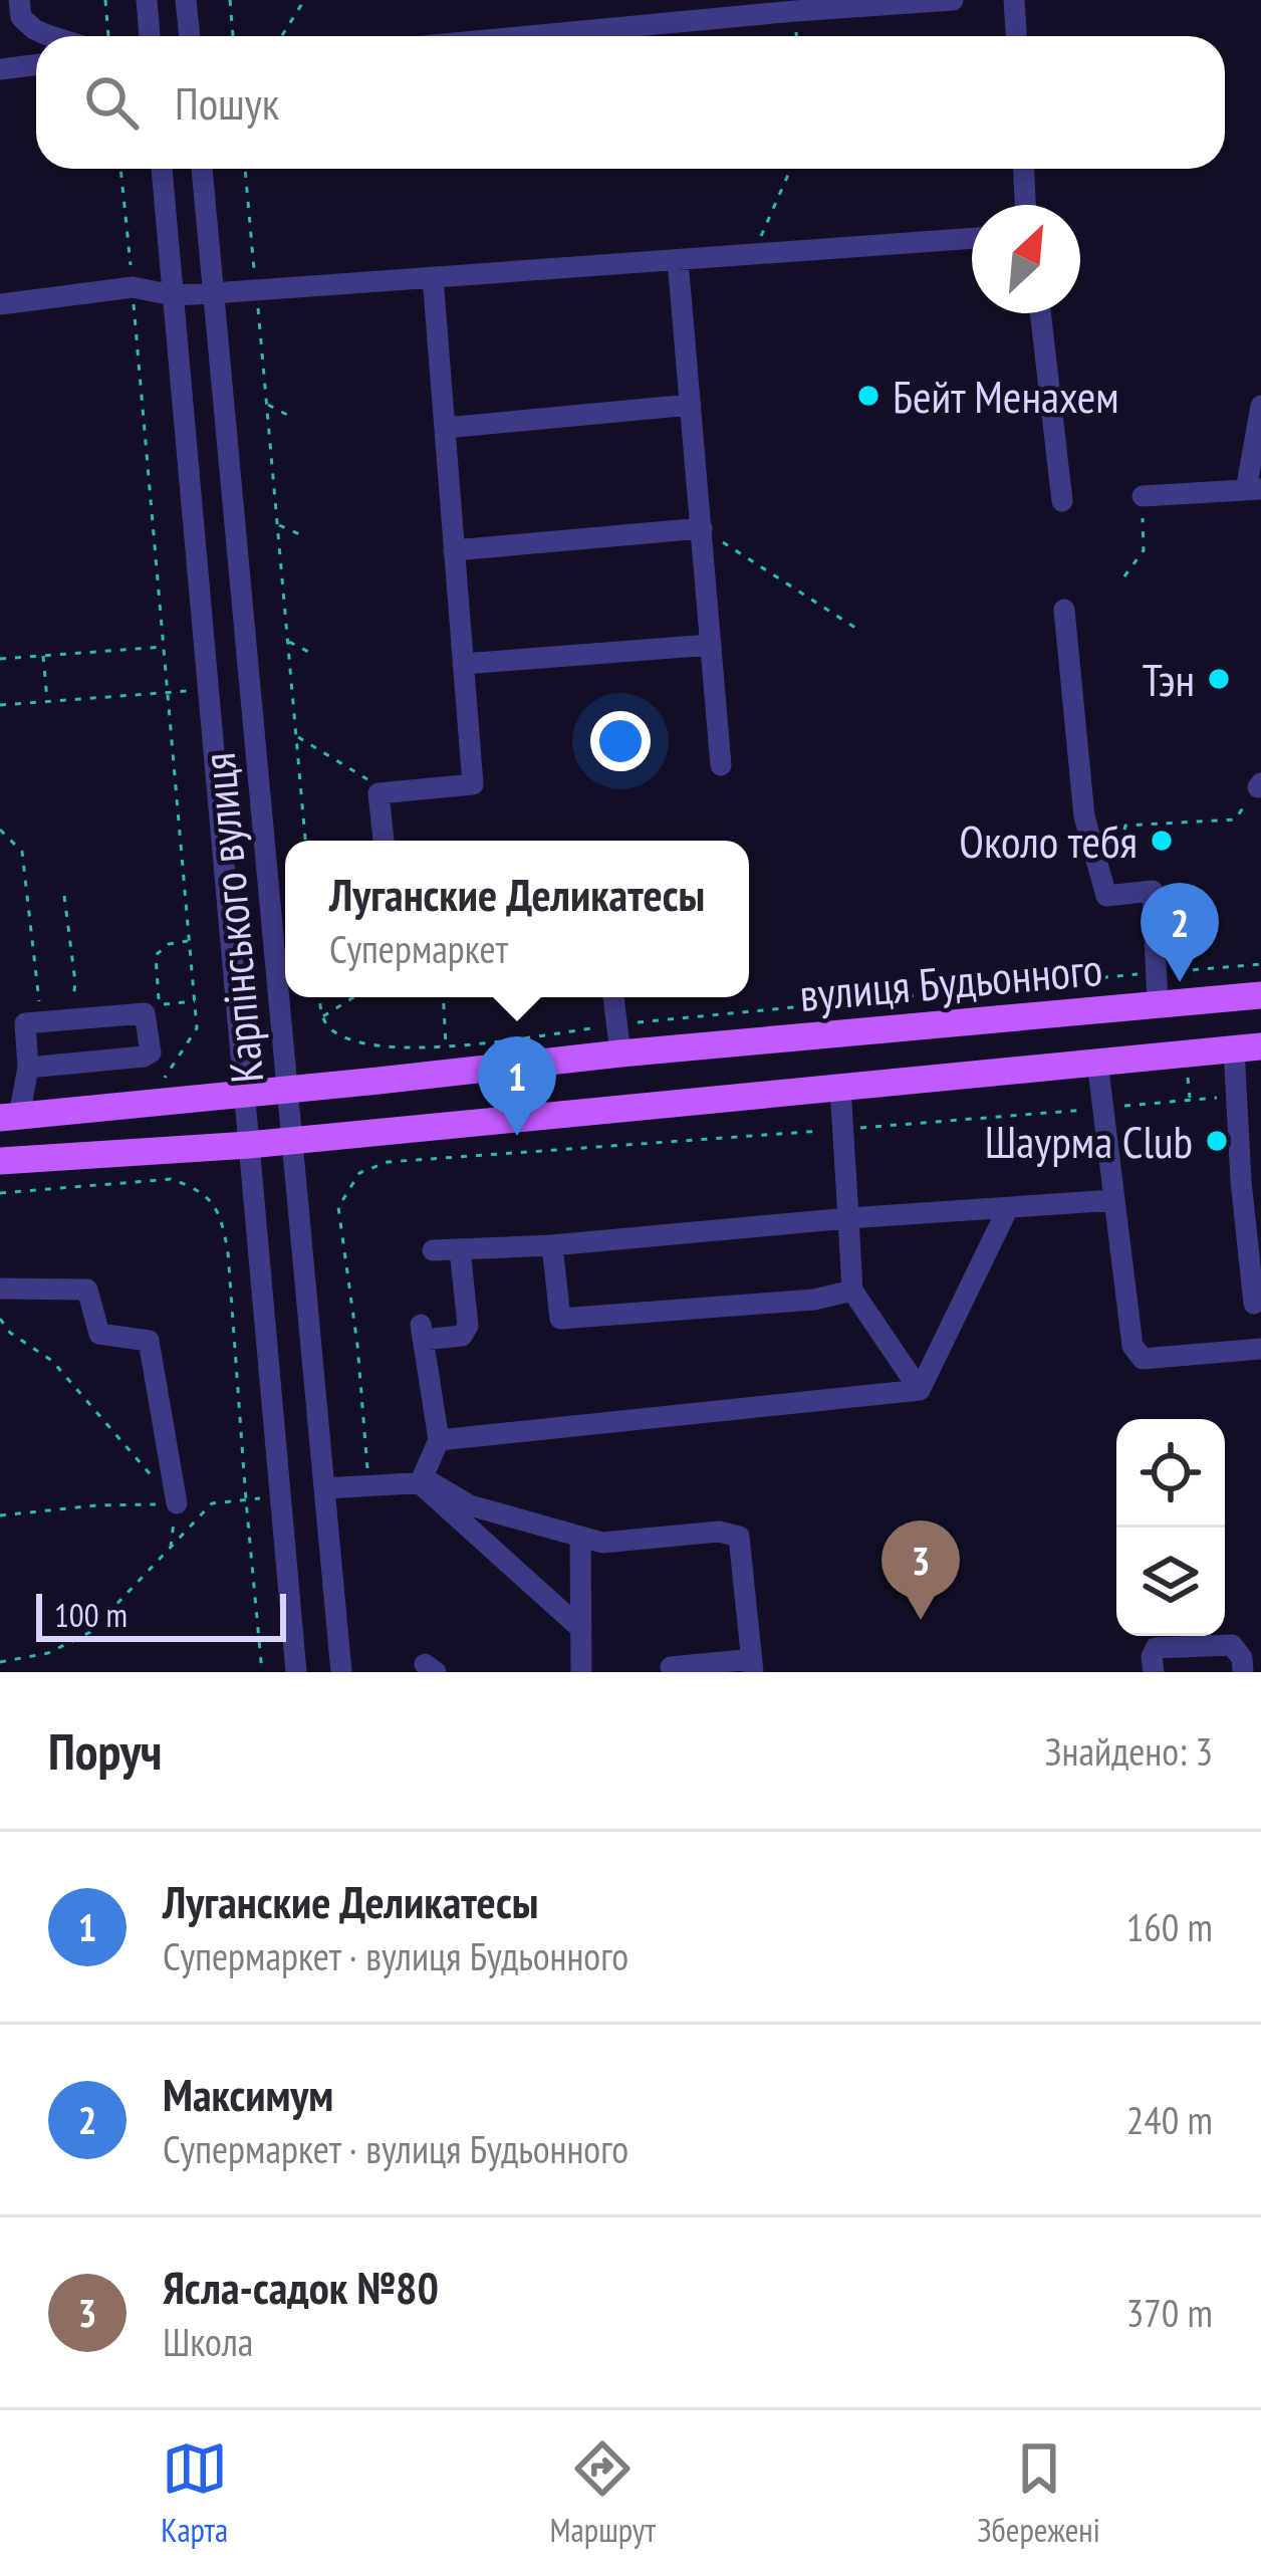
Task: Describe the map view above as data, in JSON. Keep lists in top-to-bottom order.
{
  "streets": {
    "main road": ["вулиця Будьонного"],
    "street": ["Карпінського вулиця"]
  },
  "crossings": [
    ["Карпінського вулиця", "вулиця Будьонного"]
  ],
  "places": [
    "Бейт Менахем",
    "Тэн",
    "Около тебя",
    "Шаурма Club"
  ],
  "scale_bar": "100 m",
  "north": "top right",
  "page": {
    "search": "Пошук",
    "popup": ["Луганские Деликатесы", "Супермаркет"],
    "pins": ["2", "1", "3"],
    "scale": "100 m",
    "heading": ["Поруч", "Знайдено: 3"],
    "list": [
      {
        "mark": "1",
        "name": "Луганские Деликатесы",
        "note": "Супермаркет · вулиця Будьонного",
        "value": "160 m"
      },
      {
        "mark": "2",
        "name": "Максимум",
        "note": "Супермаркет · вулиця Будьонного",
        "value": "240 m"
      },
      {
        "mark": "3",
        "name": "Ясла-садок №80",
        "note": "Школа",
        "value": "370 m"
      }
    ],
    "nav": ["Карта", "Маршрут", "Збережені"]
  }
}
